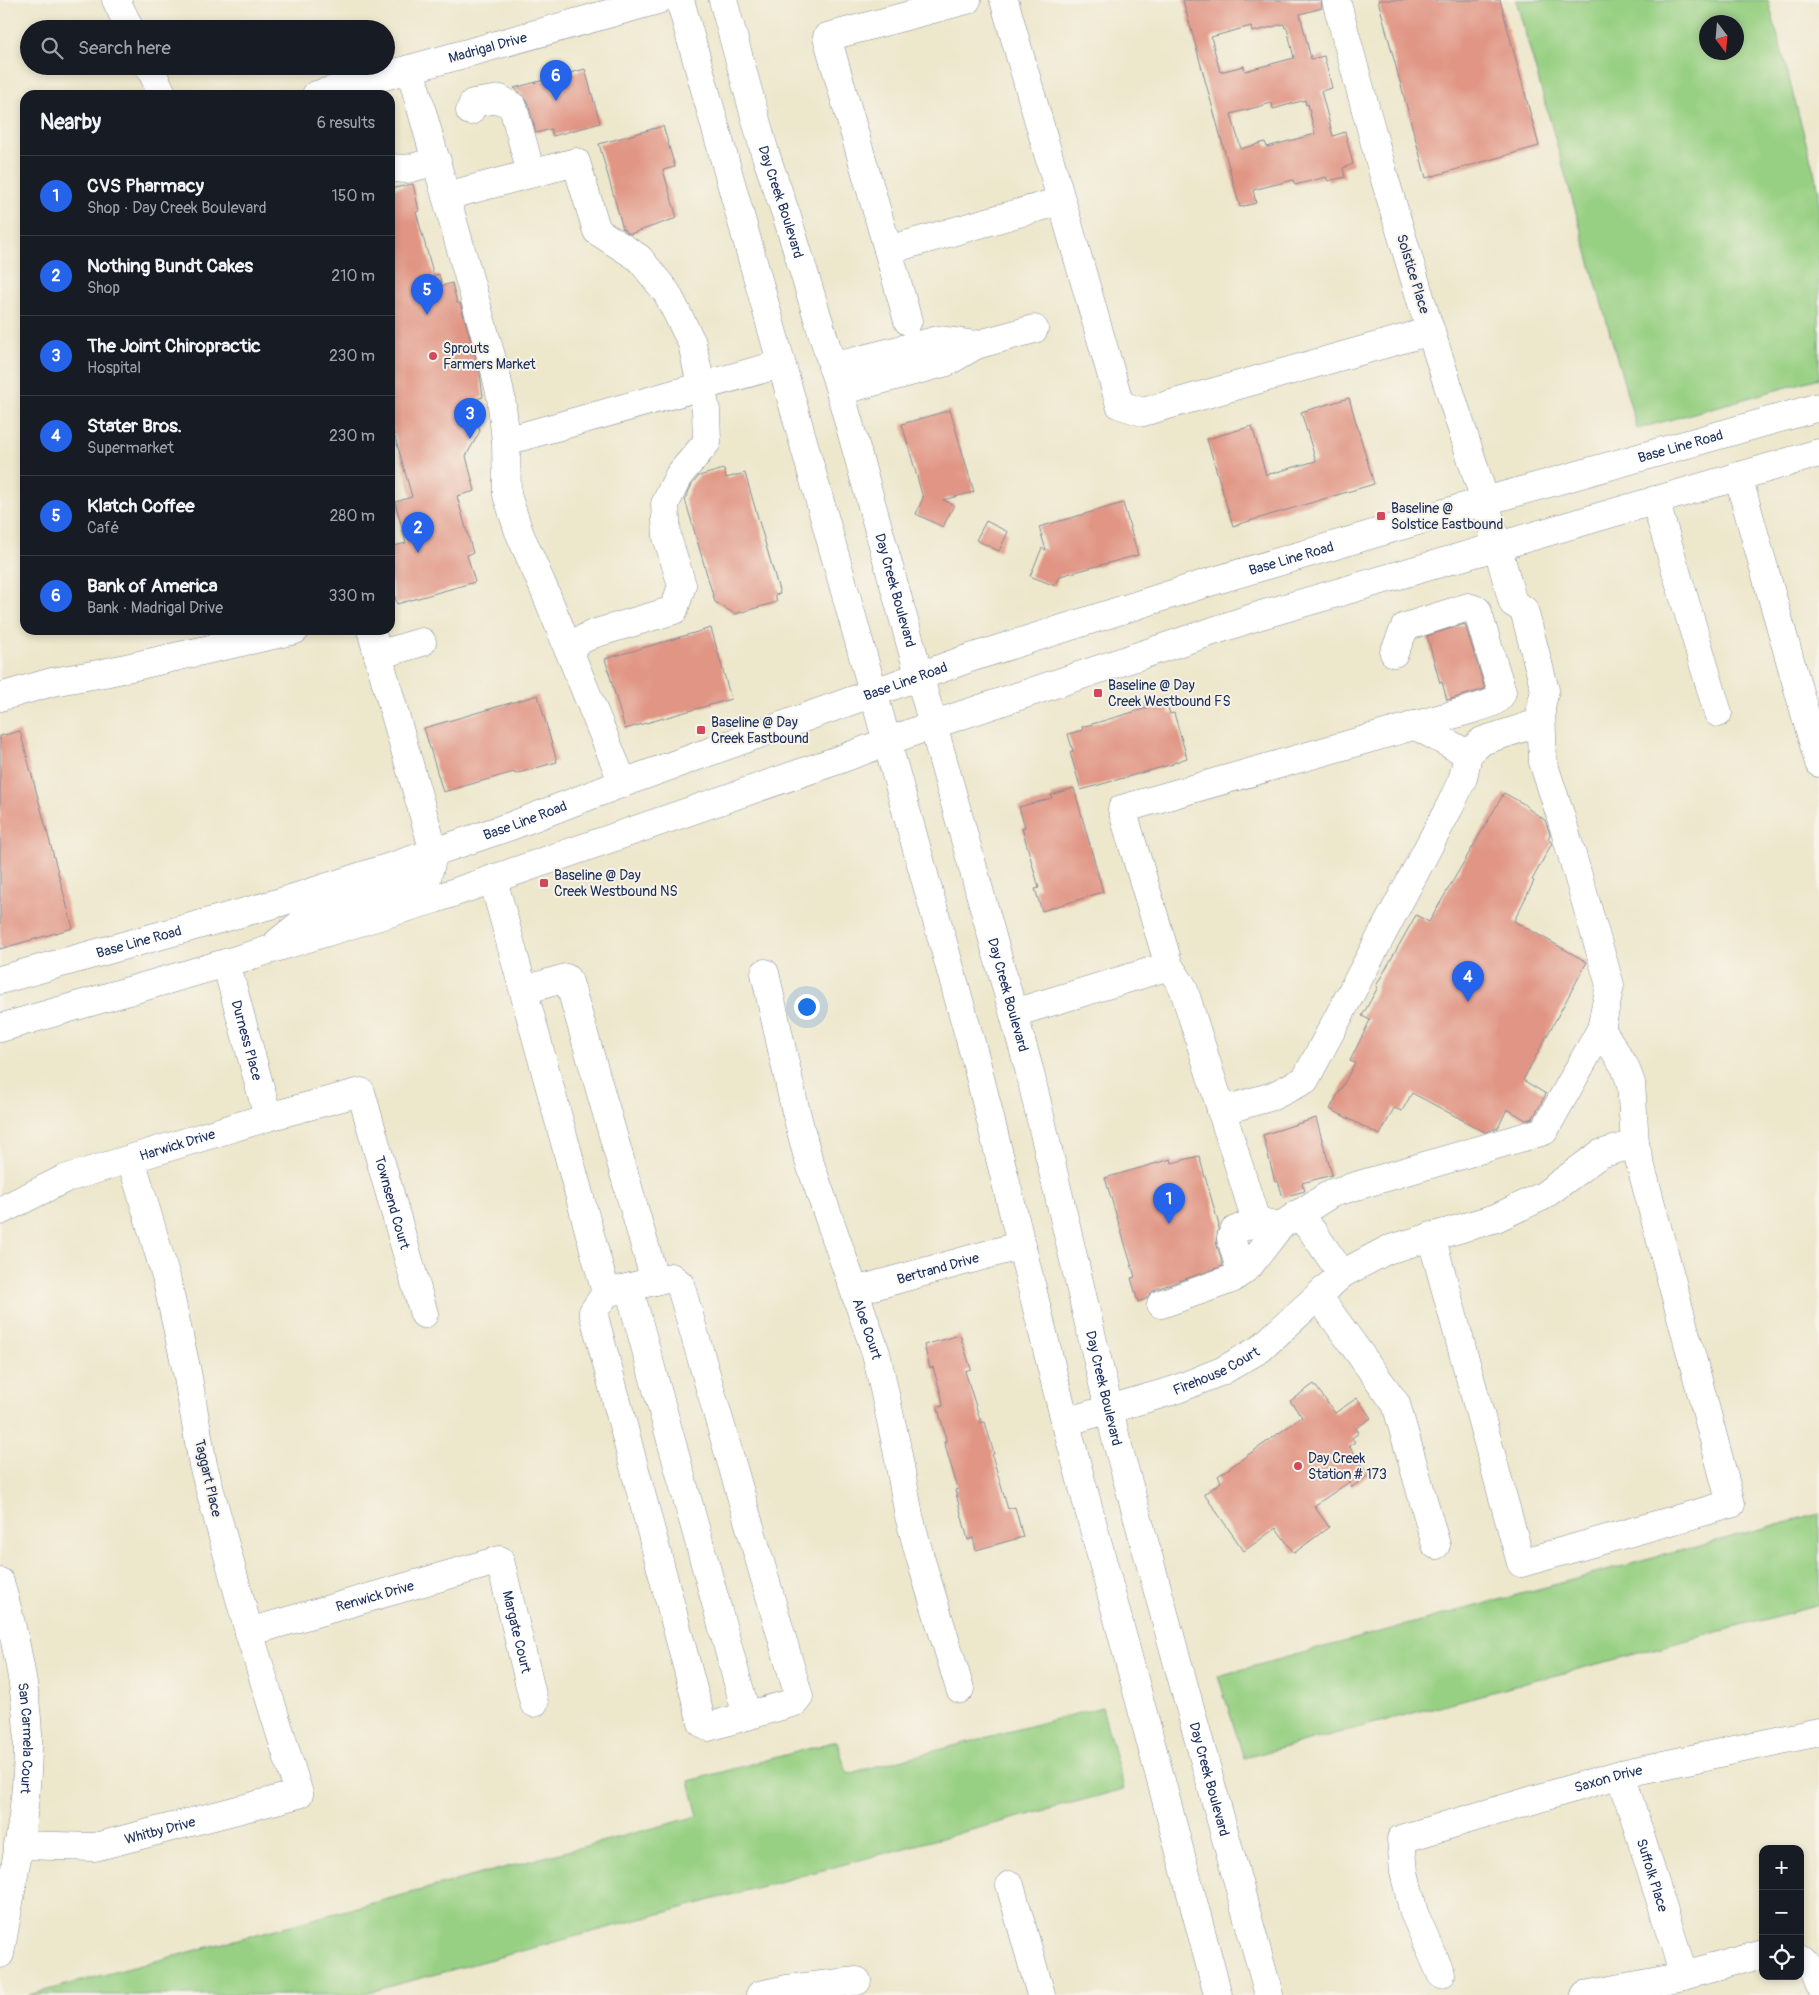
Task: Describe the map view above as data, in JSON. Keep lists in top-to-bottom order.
{
  "streets": {
    "main road": [
      "Madrigal Drive",
      "Day Creek Boulevard",
      "Solstice Place",
      "Base Line Road",
      "Durness Place",
      "Harwick Drive",
      "Townsend Court",
      "Bertrand Drive",
      "Aloe Court",
      "Firehouse Court",
      "Taggart Place",
      "Renwick Drive",
      "Margate Court",
      "San Carmela Court",
      "Saxon Drive",
      "Whitby Drive",
      "Suffolk Place"
    ]
  },
  "crossings": [
    ["Day Creek Boulevard", "Base Line Road"],
    ["Day Creek Boulevard", "Firehouse Court"],
    ["Solstice Place", "Base Line Road"],
    ["Durness Place", "Harwick Drive"],
    ["Harwick Drive", "Townsend Court"],
    ["Harwick Drive", "Taggart Place"],
    ["Bertrand Drive", "Aloe Court"],
    ["Taggart Place", "Renwick Drive"],
    ["Taggart Place", "Whitby Drive"],
    ["Renwick Drive", "Margate Court"],
    ["San Carmela Court", "Whitby Drive"],
    ["Saxon Drive", "Suffolk Place"]
  ],
  "places": {
    "other": ["Sprouts Farmers Market", "Day Creek Station # 173"],
    "transit": [
      "Baseline @ Solstice Eastbound",
      "Baseline @ Day Creek Westbound FS",
      "Baseline @ Day Creek Eastbound",
      "Baseline @ Day Creek Westbound NS"
    ]
  },
  "north": "bottom",
  "page": {
    "search": "Search here",
    "pins": [
      "6",
      "5",
      "3",
      "2",
      "4",
      "1"
    ],
    "heading": ["Nearby", "6 results"],
    "list": [
      {
        "mark": "1",
        "name": "CVS Pharmacy",
        "note": "Shop · Day Creek Boulevard",
        "value": "150 m"
      },
      {
        "mark": "2",
        "name": "Nothing Bundt Cakes",
        "note": "Shop",
        "value": "210 m"
      },
      {
        "mark": "3",
        "name": "The Joint Chiropractic",
        "note": "Hospital",
        "value": "230 m"
      },
      {
        "mark": "4",
        "name": "Stater Bros.",
        "note": "Supermarket",
        "value": "230 m"
      },
      {
        "mark": "5",
        "name": "Klatch Coffee",
        "note": "Café",
        "value": "280 m"
      },
      {
        "mark": "6",
        "name": "Bank of America",
        "note": "Bank · Madrigal Drive",
        "value": "330 m"
      }
    ],
    "map_buttons": ["+", "−"]
  }
}
